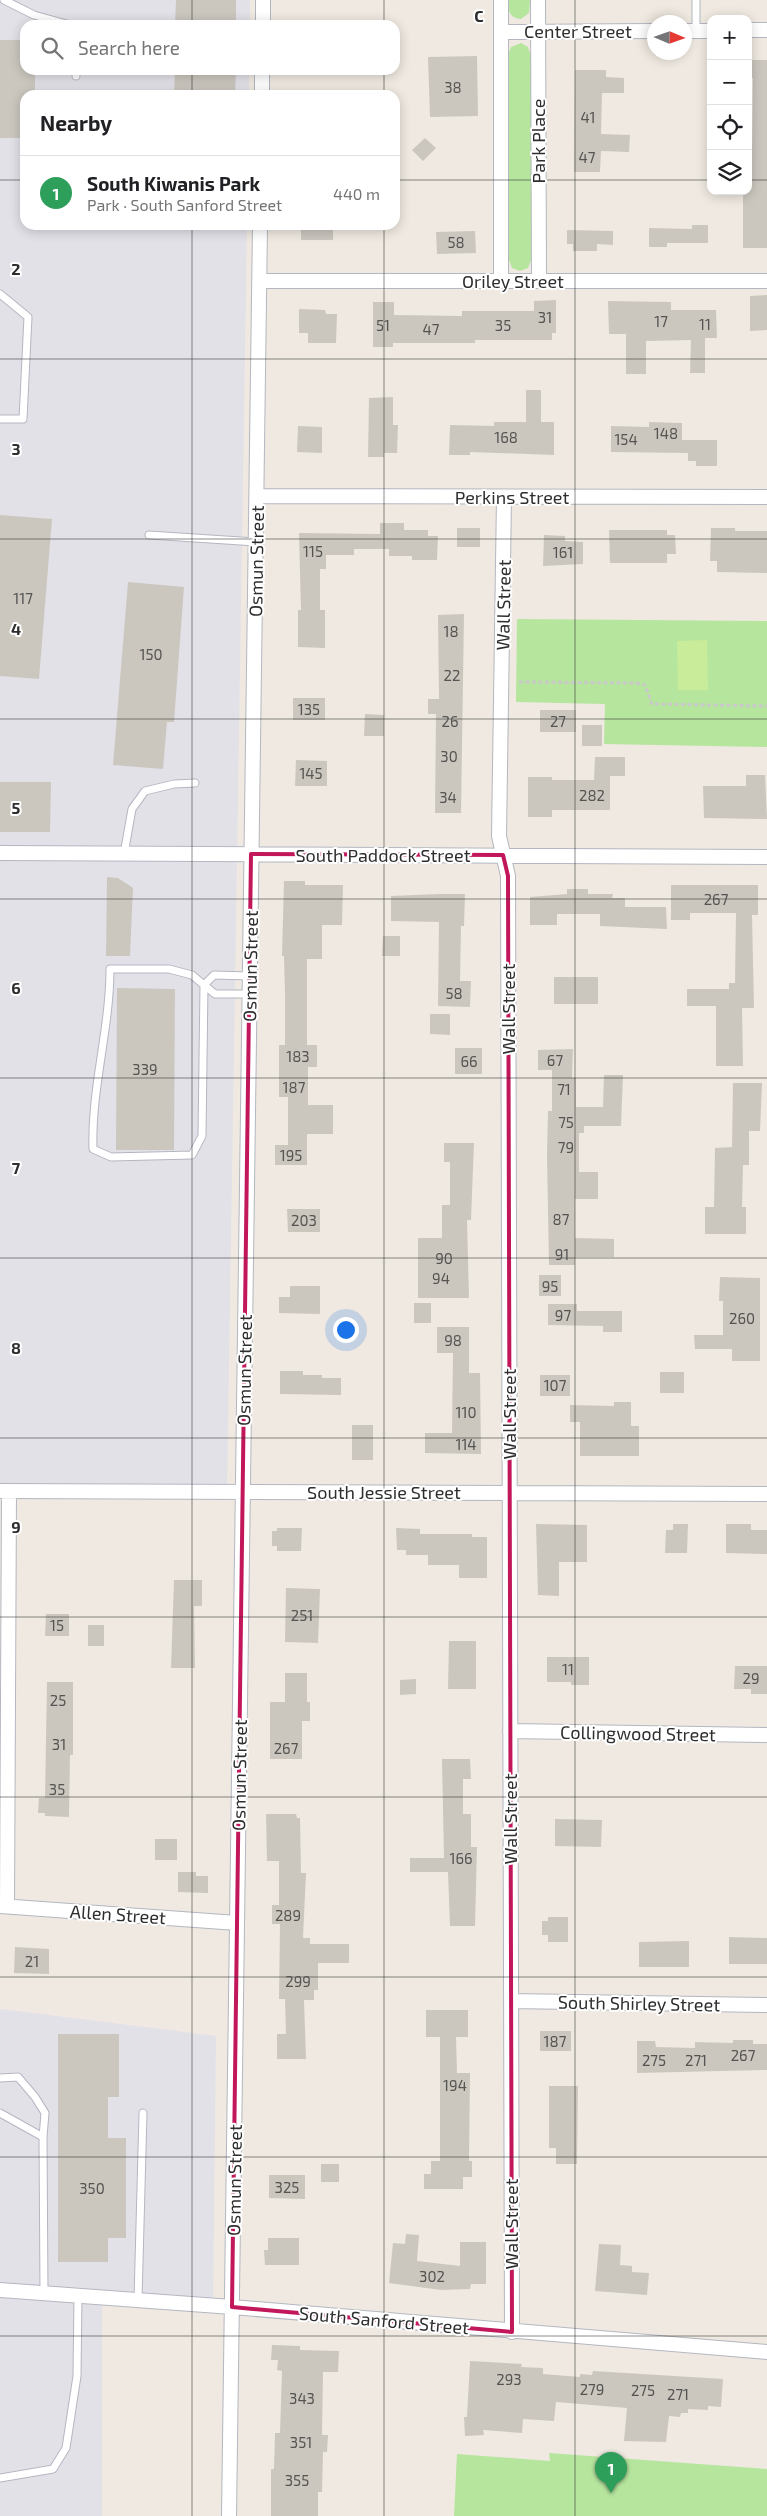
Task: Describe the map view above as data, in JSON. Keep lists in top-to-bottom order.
{
  "streets": {
    "street": [
      "Center Street",
      "Park Place",
      "Oriley Street",
      "Perkins Street",
      "Osmun Street",
      "Wall Street",
      "South Paddock Street",
      "South Jessie Street",
      "Collingwood Street",
      "Allen Street",
      "South Shirley Street",
      "South Sanford Street"
    ]
  },
  "crossings": [
    ["Center Street", "Park Place"],
    ["Park Place", "Oriley Street"],
    ["Oriley Street", "Osmun Street"],
    ["Perkins Street", "Osmun Street"],
    ["Perkins Street", "Wall Street"],
    ["Osmun Street", "South Paddock Street"],
    ["Osmun Street", "South Jessie Street"],
    ["Osmun Street", "Allen Street"],
    ["Osmun Street", "South Sanford Street"],
    ["Wall Street", "South Paddock Street"],
    ["Wall Street", "South Jessie Street"],
    ["Wall Street", "Collingwood Street"],
    ["Wall Street", "South Shirley Street"],
    ["Wall Street", "South Sanford Street"]
  ],
  "house_numbers": [
    "38",
    "41",
    "47",
    "58",
    "31",
    "17",
    "11",
    "51",
    "35",
    "47",
    "148",
    "168",
    "154",
    "115",
    "161",
    "117",
    "18",
    "150",
    "22",
    "135",
    "26",
    "27",
    "30",
    "145",
    "282",
    "34",
    "267",
    "58",
    "183",
    "67",
    "66",
    "339",
    "187",
    "71",
    "75",
    "79",
    "195",
    "87",
    "203",
    "91",
    "90",
    "94",
    "95",
    "97",
    "260",
    "98",
    "107",
    "110",
    "114",
    "251",
    "15",
    "11",
    "29",
    "25",
    "31",
    "267",
    "35",
    "166",
    "289",
    "21",
    "299",
    "187",
    "267",
    "275",
    "271",
    "194",
    "325",
    "350",
    "302",
    "293",
    "279",
    "275",
    "271",
    "343",
    "351",
    "355"
  ],
  "north": "right",
  "page": {
    "map_buttons": ["+", "−"],
    "search": "Search here",
    "heading": "Nearby",
    "list": [
      {
        "mark": "1",
        "name": "South Kiwanis Park",
        "note": "Park · South Sanford Street",
        "value": "440 m"
      }
    ],
    "pins": "1"
  },
  "grid": {
    "columns": ["C"],
    "rows": [
      "2",
      "3",
      "4",
      "5",
      "6",
      "7",
      "8",
      "9"
    ]
  }
}
